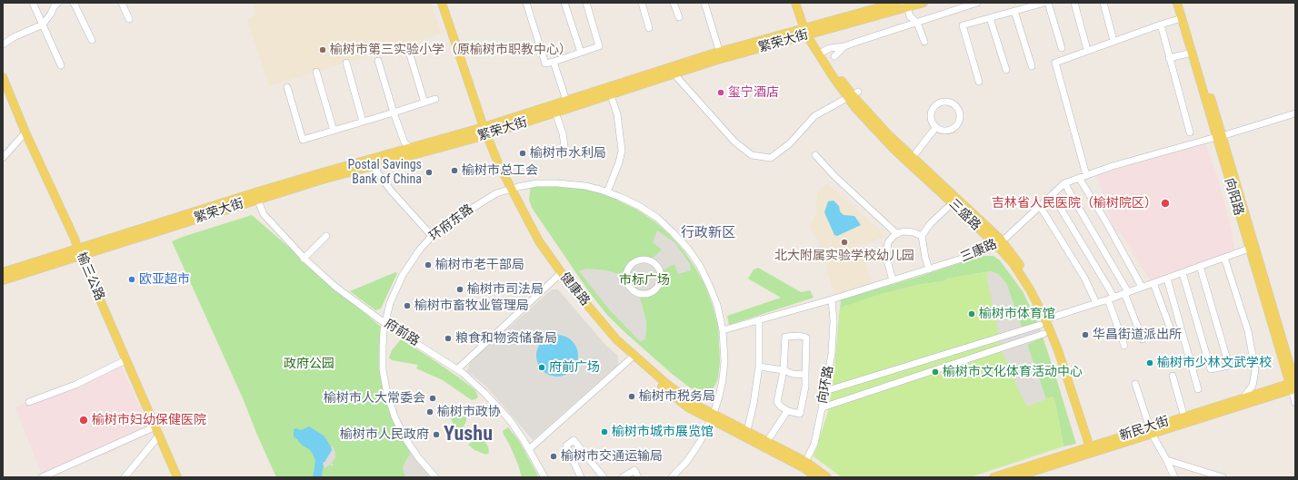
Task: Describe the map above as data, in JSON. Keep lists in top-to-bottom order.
{
  "streets": {
    "main road": [
      "繁荣大街",
      "向阳路",
      "三盛路",
      "榆三公路",
      "健康路",
      "新民大街"
    ],
    "street": [
      "环府东路",
      "三康路",
      "府前路",
      "向环路"
    ]
  },
  "crossings": [
    ["繁荣大街", "三盛路"],
    ["繁荣大街", "榆三公路"],
    ["繁荣大街", "健康路"],
    ["繁荣大街", "府前路"],
    ["向阳路", "三康路"],
    ["向阳路", "新民大街"],
    ["三盛路", "三康路"],
    ["三盛路", "新民大街"],
    ["环府东路", "三康路"],
    ["环府东路", "健康路"],
    ["环府东路", "府前路"],
    ["三康路", "向环路"],
    ["健康路", "向环路"]
  ],
  "districts": ["行政新区", "Yushu"],
  "parks": ["市标广场", "政府公园"],
  "places": [
    "榆树市第三实验小学（原榆树市职教中心）",
    "玺宁酒店",
    "榆树市水利局",
    "榆树市总工会",
    "Postal Savings Bank of China",
    "吉林省人民医院（榆树院区）",
    "北大附属实验学校幼儿园",
    "榆树市老干部局",
    "欧亚超市",
    "榆树市司法局",
    "榆树市畜牧业管理局",
    "榆树市体育馆",
    "华昌街道派出所",
    "粮食和物资储备局",
    "榆树市少林文武学校",
    "府前广场",
    "榆树市文化体育活动中心",
    "榆树市税务局",
    "榆树市人大常委会",
    "榆树市政协",
    "榆树市妇幼保健医院",
    "榆树市城市展览馆",
    "榆树市人民政府",
    "榆树市交通运输局"
  ]
}
